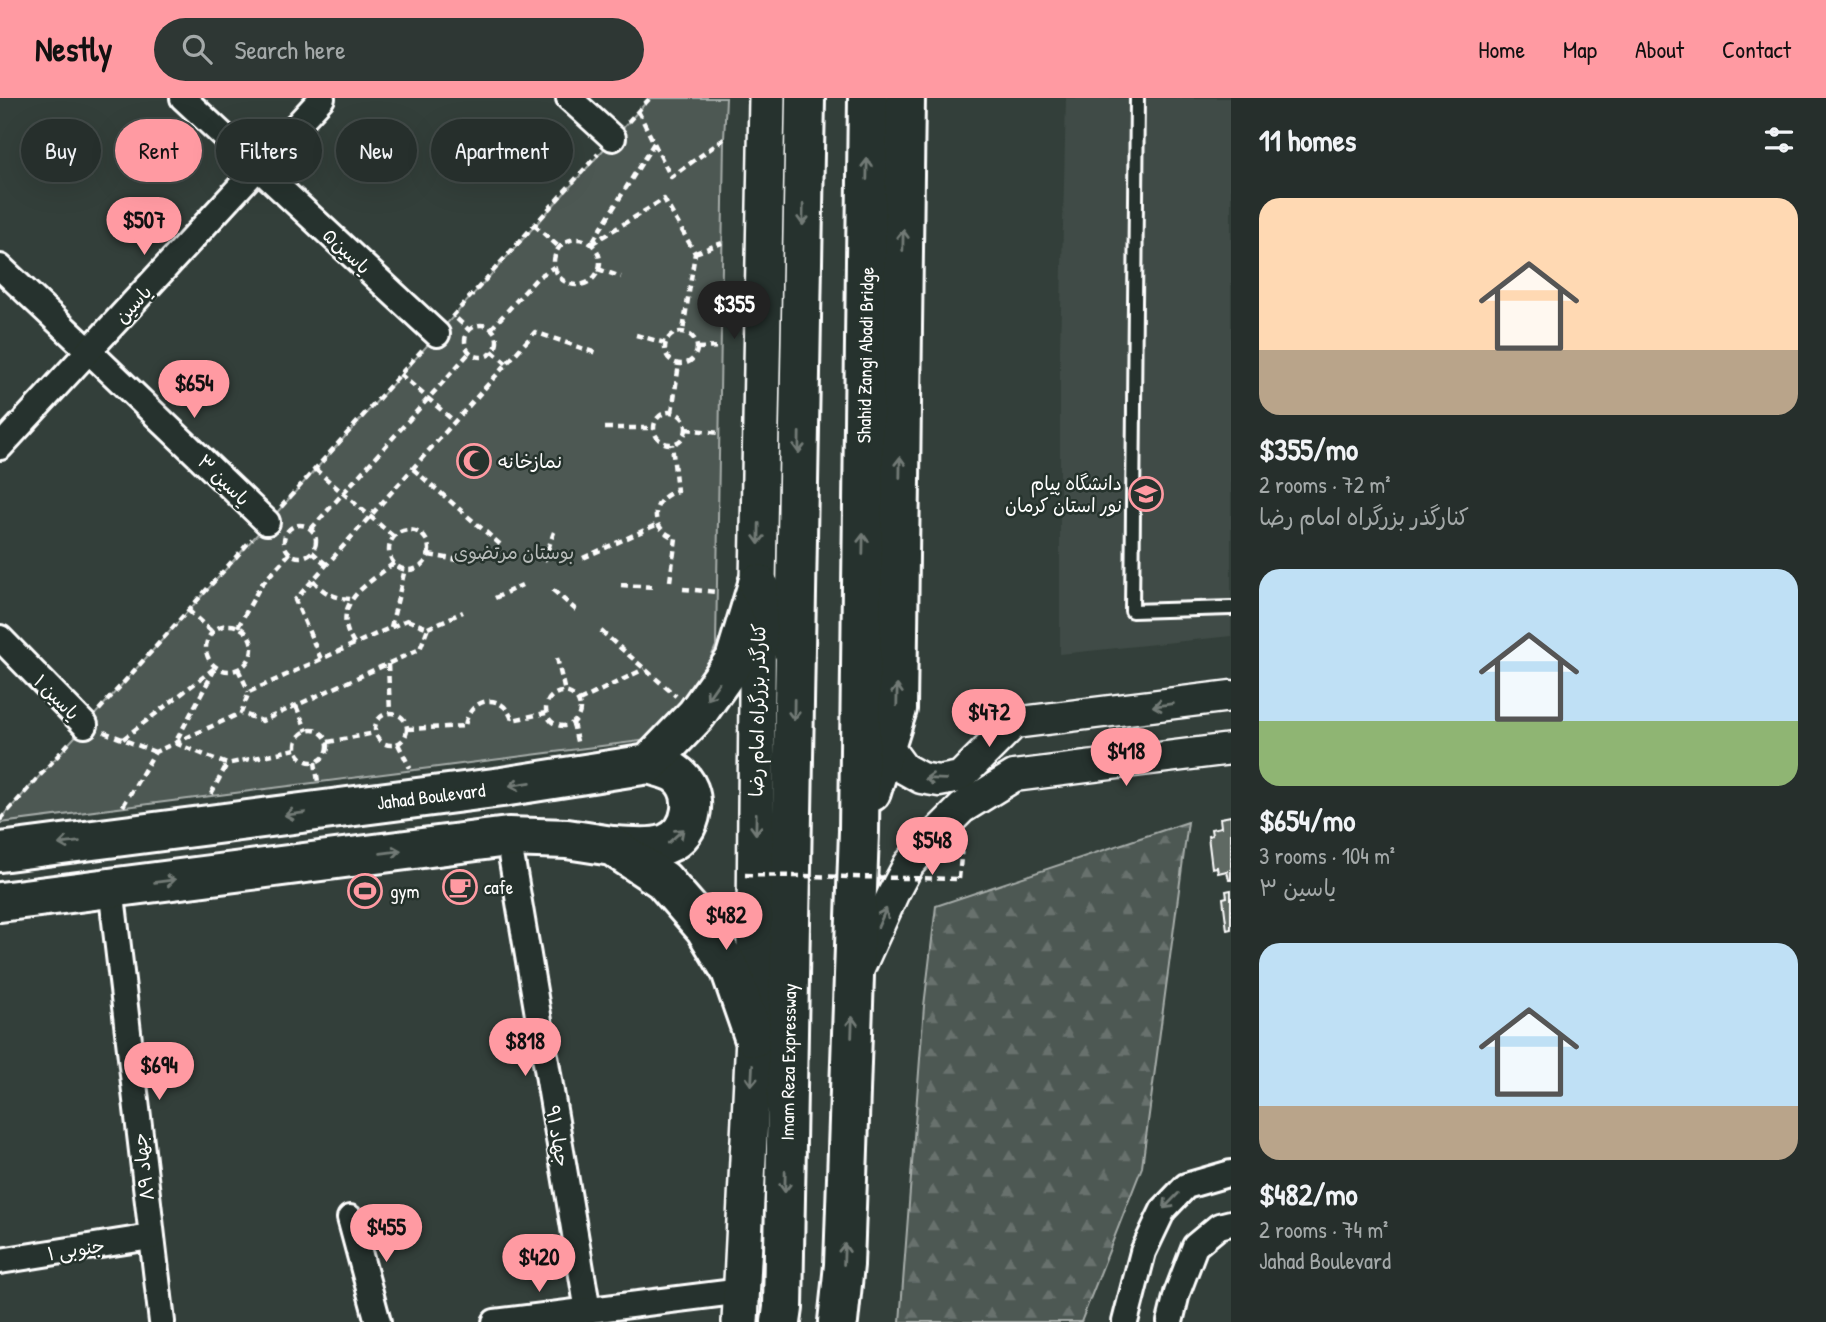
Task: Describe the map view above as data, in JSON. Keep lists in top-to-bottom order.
{
  "streets": {
    "main road": [
      "Shahid Zangi Abadi Bridge",
      "کنارگذر بزرگراه امام رضا",
      "Jahad Boulevard",
      "Imam Reza Expressway"
    ],
    "street": [
      "یاسین۵",
      "یاسین",
      "یاسین ۳",
      "یاسین ۱",
      "جهاد ۹۱",
      "جهاد ۸۹",
      "۱ جنوبی"
    ]
  },
  "crossings": [
    ["یاسین", "یاسین ۳"],
    ["جهاد ۸۹", "۱ جنوبی"]
  ],
  "parks": ["بوستان مرتضوی"],
  "places": {
    "mosque": ["نمازخانه"],
    "school or university": ["دانشگاه پیام نور استان کرمان"],
    "cafe": ["cafe"],
    "sports": ["gym"]
  },
  "page": {
    "header": "Nestly",
    "search": "Search here",
    "nav": [
      "Home",
      "Map",
      "About",
      "Contact"
    ],
    "heading": "11 homes",
    "chip": [
      "Buy",
      "Rent",
      "Filters",
      "New",
      "Apartment"
    ],
    "list": [
      {
        "name": "$355/mo",
        "note": "2 rooms · 72 m² · کنارگذر بزرگراه امام رضا"
      },
      {
        "name": "$654/mo",
        "note": "3 rooms · 104 m² · یاسین ۳"
      },
      {
        "name": "$482/mo",
        "note": "2 rooms · 74 m² · Jahad Boulevard"
      }
    ],
    "price": [
      "$507",
      "$355",
      "$654",
      "$472",
      "$418",
      "$548",
      "$482",
      "$818",
      "$694",
      "$455",
      "$420"
    ]
  }
}
